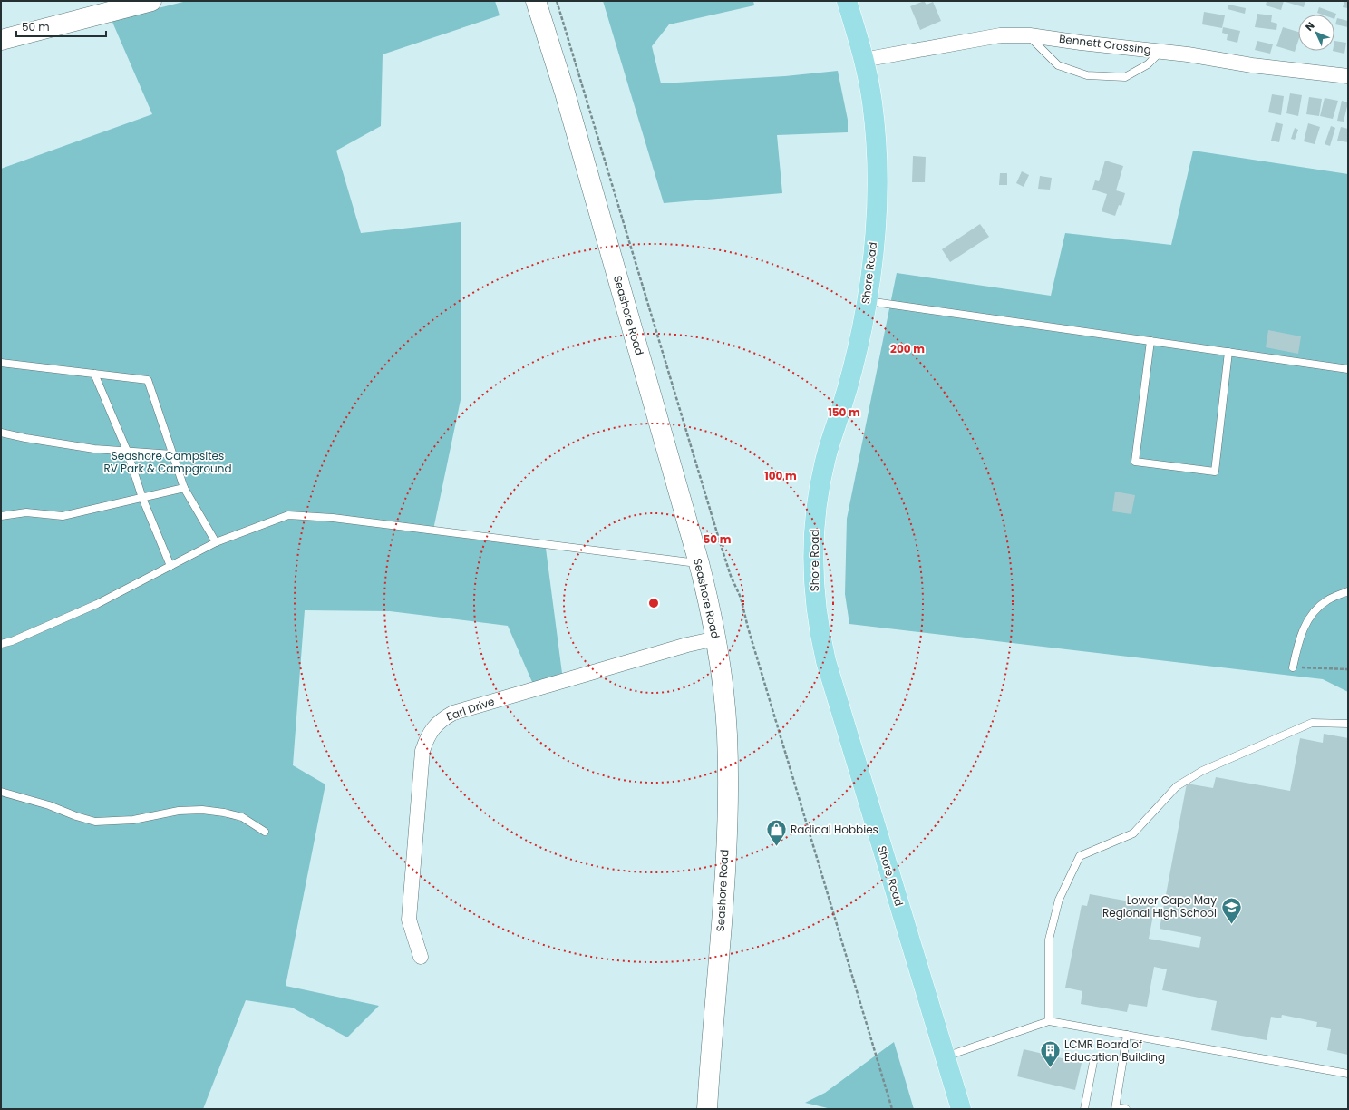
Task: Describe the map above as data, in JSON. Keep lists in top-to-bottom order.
{
  "streets": {
    "main road": ["Shore Road"],
    "street": ["Bennett Crossing", "Seashore Road", "Earl Drive"]
  },
  "crossings": [
    ["Bennett Crossing", "Shore Road"],
    ["Seashore Road", "Earl Drive"]
  ],
  "parks": ["Seashore Campsites RV Park & Campground"],
  "places": {
    "shop": ["Radical Hobbies"],
    "school or university": ["Lower Cape May Regional High School"],
    "building": ["LCMR Board of Education Building"]
  },
  "scale_bar": "50 m",
  "north": "top left",
  "rings": [
    "200 m",
    "150 m",
    "100 m",
    "50 m"
  ]
}
